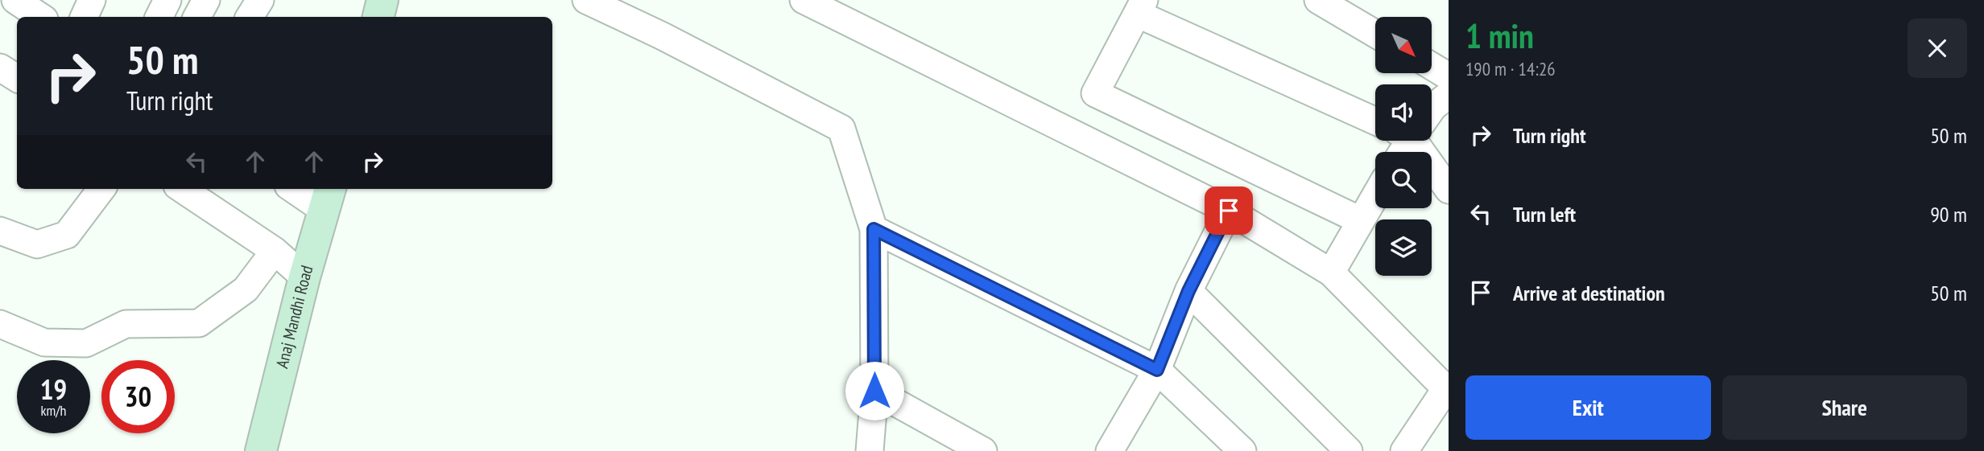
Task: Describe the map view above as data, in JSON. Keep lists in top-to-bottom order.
{
  "streets": {
    "street": ["Anaj Mandhi Road"]
  },
  "north": "bottom right",
  "page": {
    "heading": ["1 min", "190 m · 14:26"],
    "turn": ["50 m", "Turn right"],
    "list": [
      {
        "name": "Turn right",
        "value": "50 m"
      },
      {
        "name": "Turn left",
        "value": "90 m"
      },
      {
        "name": "Arrive at destination",
        "value": "50 m"
      }
    ],
    "speed": "19 km/h",
    "limit": "30",
    "buttons": ["Exit", "Share"]
  }
}
